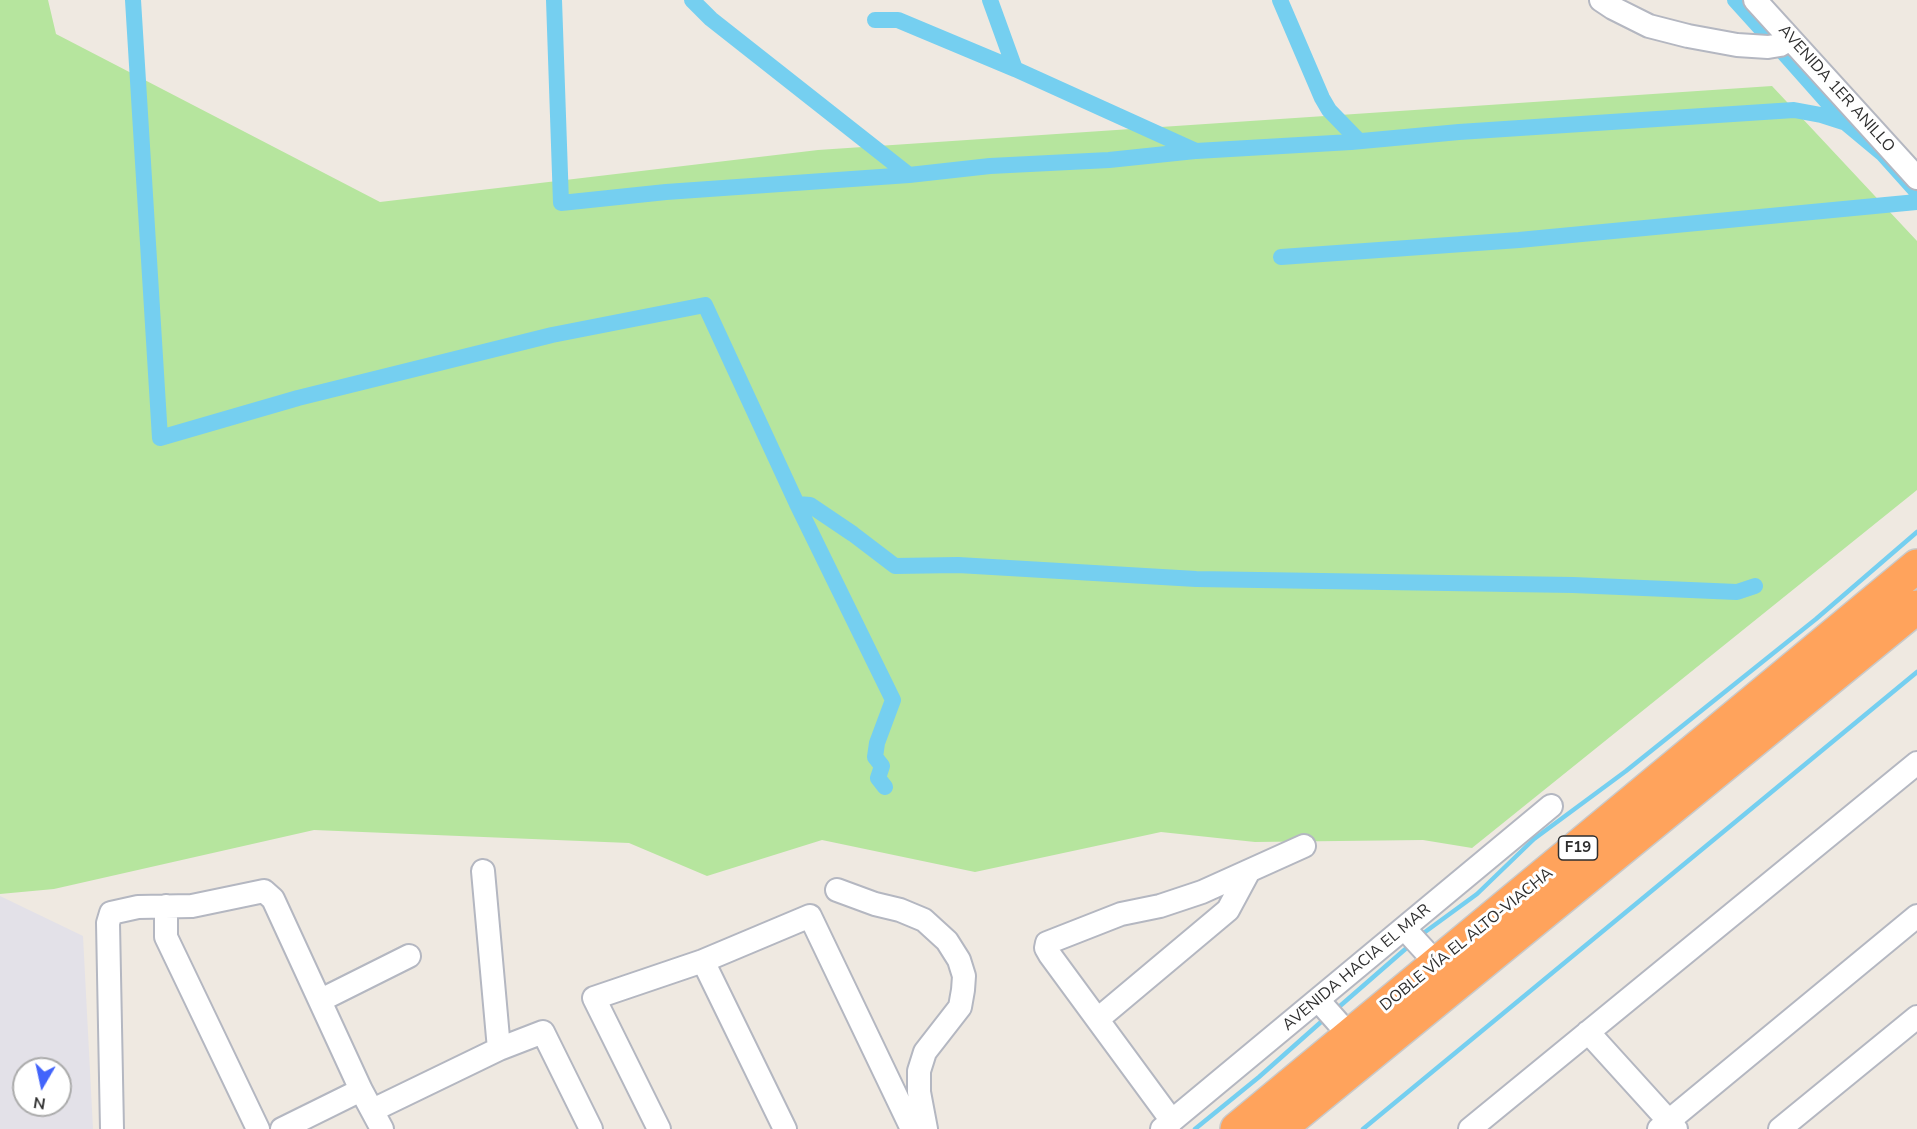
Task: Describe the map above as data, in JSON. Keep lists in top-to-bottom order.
{
  "streets": {
    "highway": ["F19", "DOBLE VÍA EL ALTO-VIACHA"],
    "street": ["AVENIDA 1ER ANILLO", "AVENIDA HACIA EL MAR"]
  },
  "north": "bottom"
}
